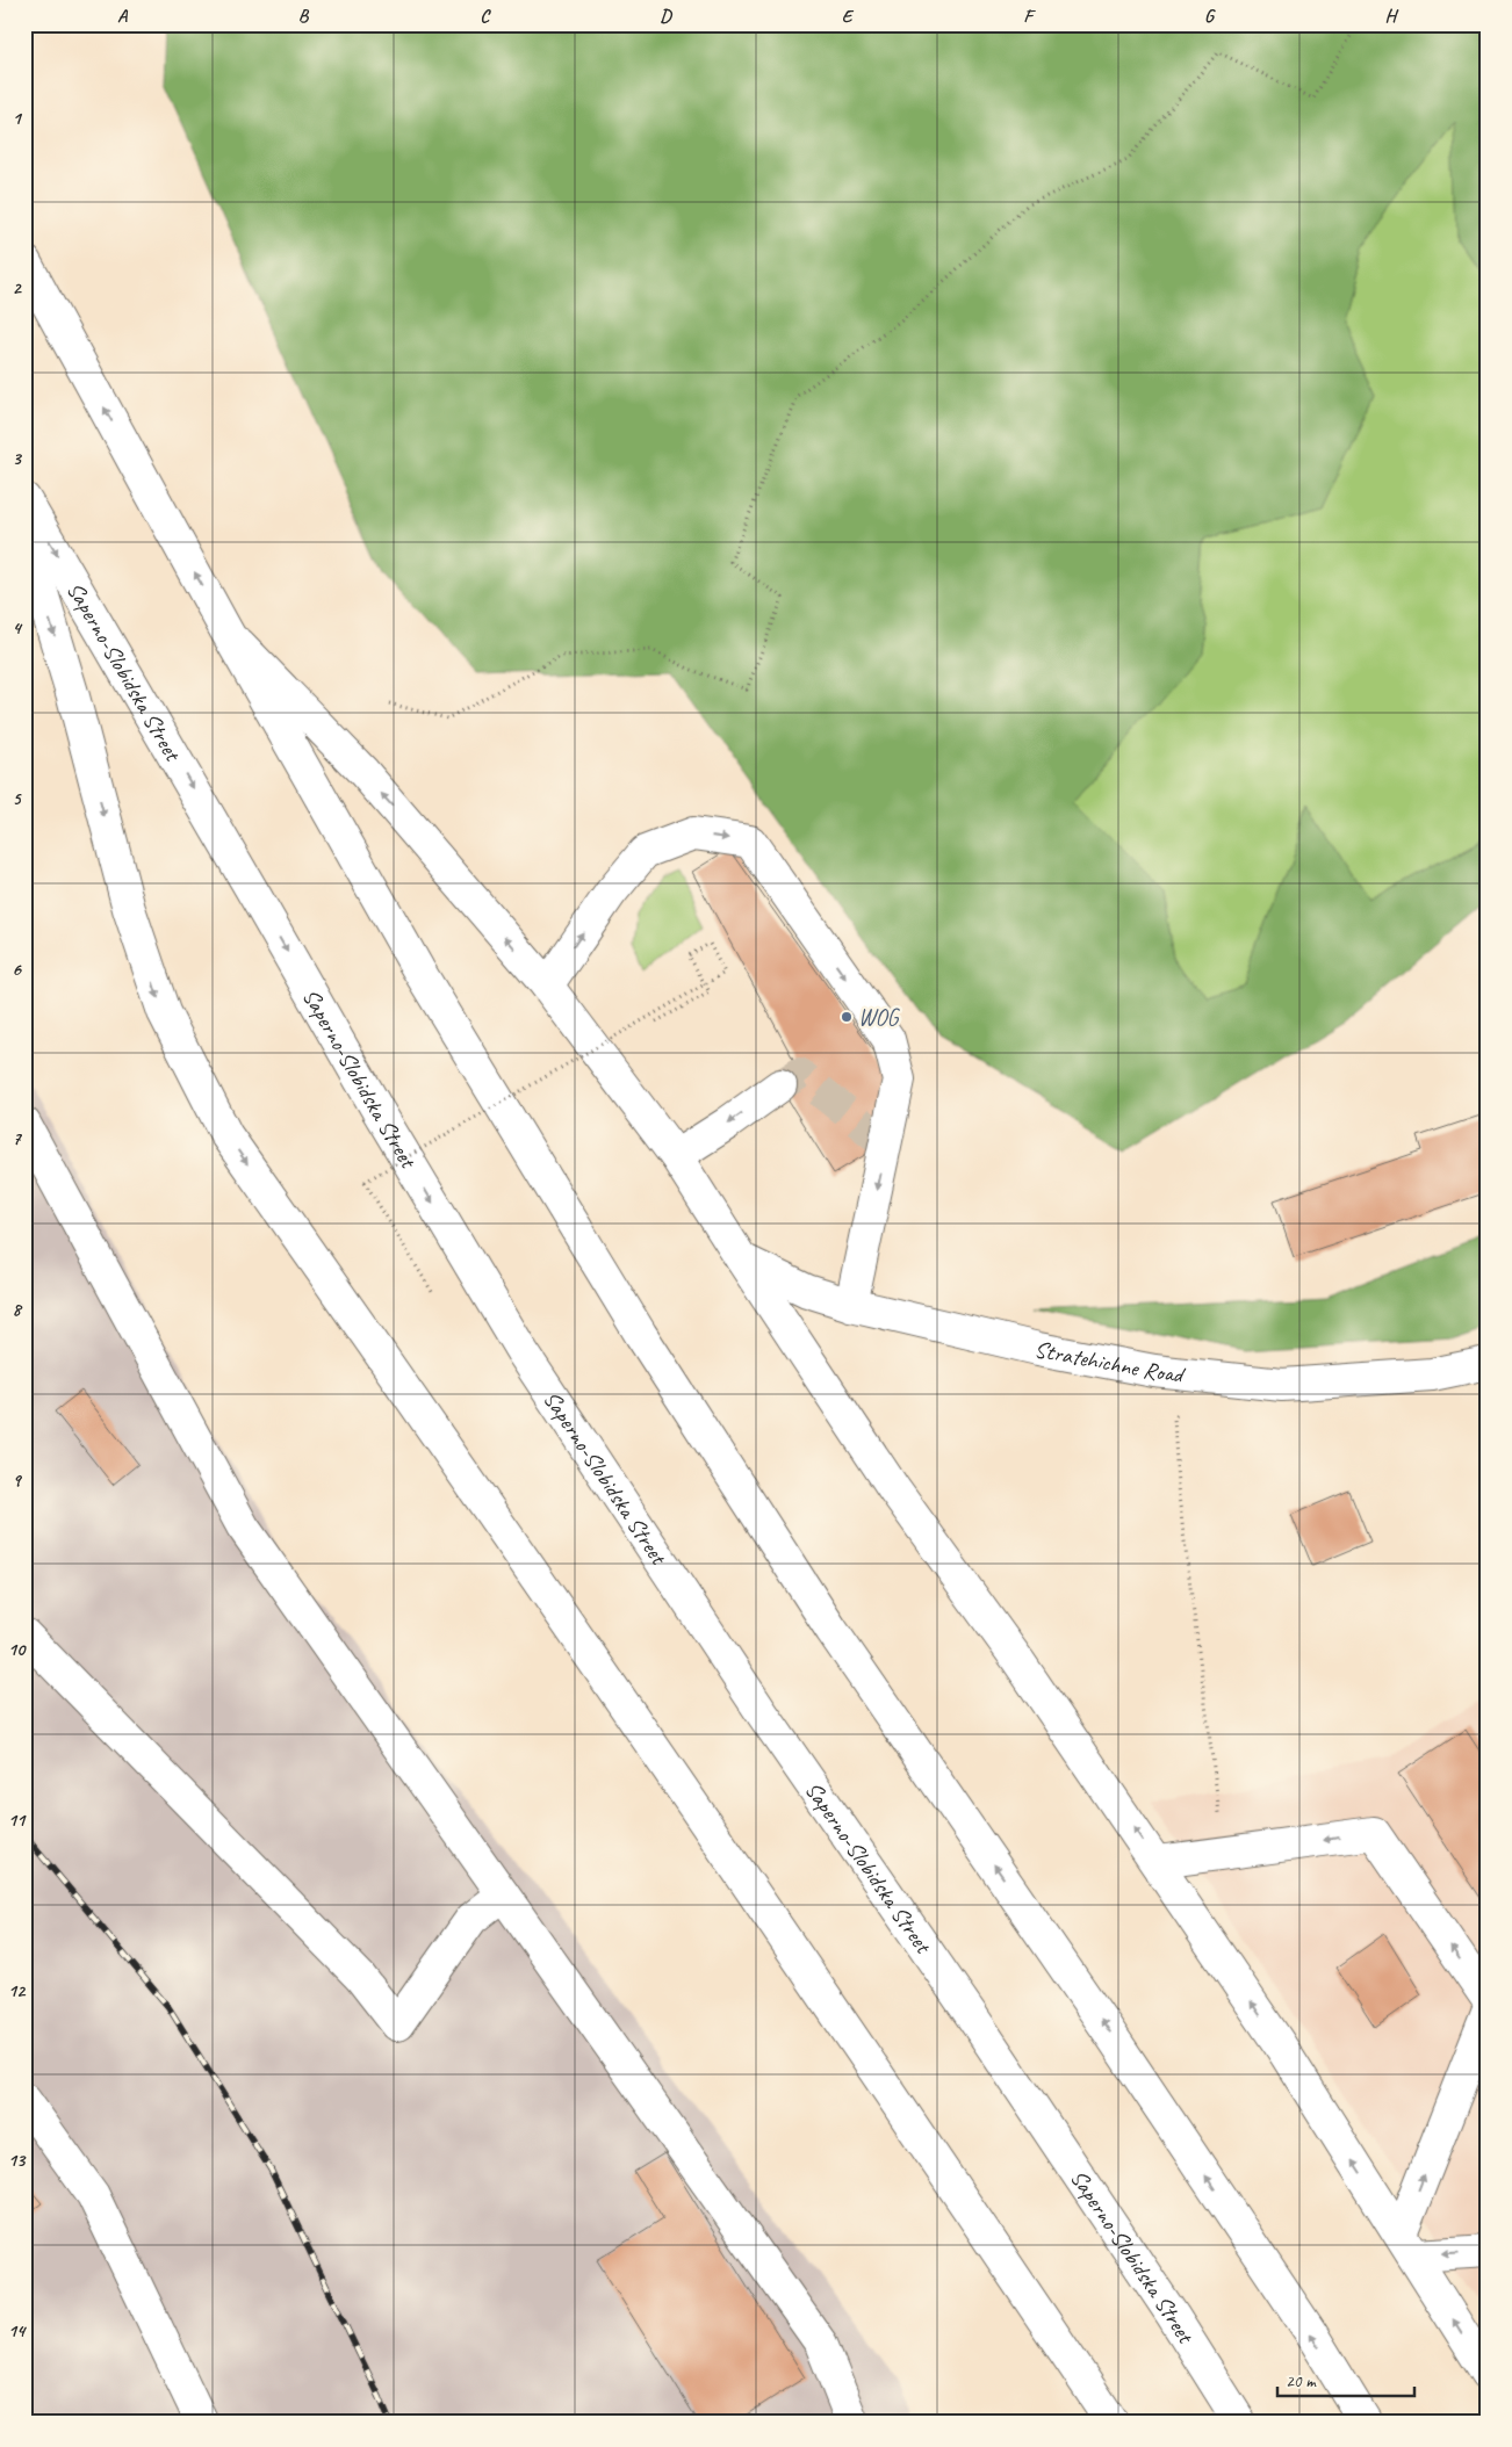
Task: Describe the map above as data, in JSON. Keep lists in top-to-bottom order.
{
  "streets": {
    "street": ["Saperno-Slobidska Street", "Stratehichne Road"]
  },
  "places": ["WOG"],
  "scale_bar": "20 m",
  "grid": {
    "columns": [
      "A",
      "B",
      "C",
      "D",
      "E",
      "F",
      "G",
      "H"
    ],
    "rows": [
      "1",
      "2",
      "3",
      "4",
      "5",
      "6",
      "7",
      "8",
      "9",
      "10",
      "11",
      "12",
      "13",
      "14"
    ]
  }
}
